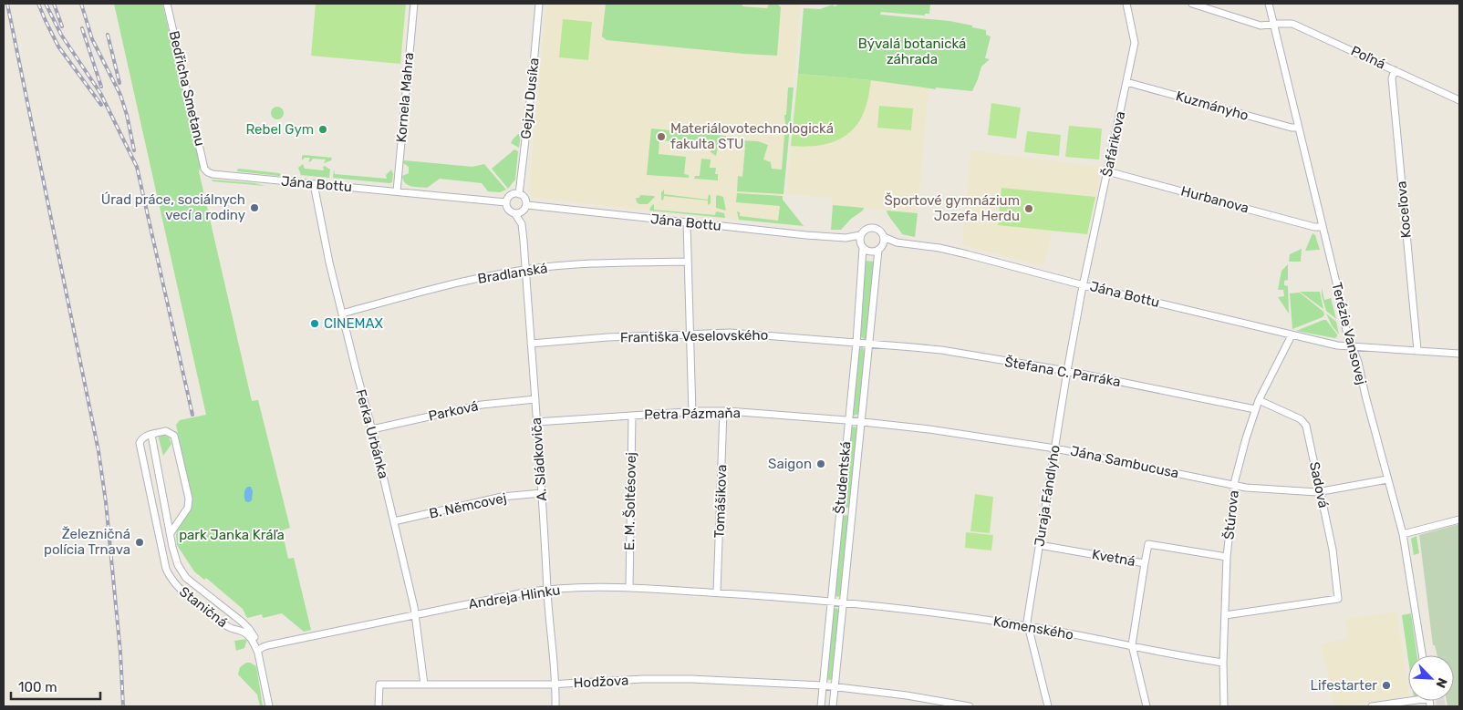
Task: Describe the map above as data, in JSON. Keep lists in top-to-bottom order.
{
  "streets": {
    "street": [
      "Poľná",
      "Bedřicha Smetanu",
      "Kornela Mahra",
      "Gejzu Dusíka",
      "Kuzmányho",
      "Šafárikova",
      "Jána Bottu",
      "Hurbanova",
      "Koceľova",
      "Bradlanská",
      "Terézie Vansovej",
      "Františka Veselovského",
      "Štefana C. Parráka",
      "Parková",
      "Petra Pázmaňa",
      "Ferka Urbánka",
      "A. Sládkoviča",
      "Jána Sambucusa",
      "Študentská",
      "Sadová",
      "Juraja Fándlyho",
      "E. M. Šoltésovej",
      "Tomášikova",
      "B. Němcovej",
      "Štúrova",
      "Kvetná",
      "Andreja Hlinku",
      "Staničná",
      "Komenského",
      "Hodžova"
    ]
  },
  "crossings": [
    ["Poľná", "Koceľova"],
    ["Poľná", "Terézie Vansovej"],
    ["Bedřicha Smetanu", "Jána Bottu"],
    ["Kornela Mahra", "Jána Bottu"],
    ["Gejzu Dusíka", "Jána Bottu"],
    ["Gejzu Dusíka", "A. Sládkoviča"],
    ["Kuzmányho", "Šafárikova"],
    ["Kuzmányho", "Terézie Vansovej"],
    ["Šafárikova", "Jána Bottu"],
    ["Šafárikova", "Hurbanova"],
    ["Šafárikova", "Juraja Fándlyho"],
    ["Jána Bottu", "Koceľova"],
    ["Jána Bottu", "Terézie Vansovej"],
    ["Jána Bottu", "Ferka Urbánka"],
    ["Jána Bottu", "A. Sládkoviča"],
    ["Jána Bottu", "Študentská"],
    ["Jána Bottu", "Juraja Fándlyho"],
    ["Jána Bottu", "Štúrova"],
    ["Hurbanova", "Terézie Vansovej"],
    ["Bradlanská", "Ferka Urbánka"],
    ["Bradlanská", "A. Sládkoviča"],
    ["Terézie Vansovej", "Jána Sambucusa"],
    ["Františka Veselovského", "Štefana C. Parráka"],
    ["Františka Veselovského", "A. Sládkoviča"],
    ["Františka Veselovského", "Študentská"],
    ["Štefana C. Parráka", "Študentská"],
    ["Štefana C. Parráka", "Juraja Fándlyho"],
    ["Štefana C. Parráka", "Štúrova"],
    ["Parková", "Ferka Urbánka"],
    ["Parková", "A. Sládkoviča"],
    ["Petra Pázmaňa", "A. Sládkoviča"],
    ["Petra Pázmaňa", "Jána Sambucusa"],
    ["Petra Pázmaňa", "Študentská"],
    ["Petra Pázmaňa", "E. M. Šoltésovej"],
    ["Petra Pázmaňa", "Tomášikova"],
    ["Ferka Urbánka", "B. Němcovej"],
    ["Ferka Urbánka", "Andreja Hlinku"],
    ["Ferka Urbánka", "Hodžova"],
    ["A. Sládkoviča", "B. Němcovej"],
    ["A. Sládkoviča", "Andreja Hlinku"],
    ["A. Sládkoviča", "Hodžova"],
    ["Jána Sambucusa", "Študentská"],
    ["Jána Sambucusa", "Sadová"],
    ["Jána Sambucusa", "Juraja Fándlyho"],
    ["Jána Sambucusa", "Štúrova"],
    ["Študentská", "Andreja Hlinku"],
    ["Študentská", "Komenského"],
    ["Študentská", "Hodžova"],
    ["Sadová", "Štúrova"],
    ["Juraja Fándlyho", "Kvetná"],
    ["Juraja Fándlyho", "Komenského"],
    ["E. M. Šoltésovej", "Andreja Hlinku"],
    ["Tomášikova", "Andreja Hlinku"],
    ["Štúrova", "Kvetná"],
    ["Štúrova", "Komenského"],
    ["Andreja Hlinku", "Staničná"],
    ["Andreja Hlinku", "Komenského"]
  ],
  "parks": ["Bývalá botanická záhrada", "park Janka Kráľa"],
  "places": [
    "Rebel Gym",
    "Materiálovotechnologická fakulta STU",
    "Úrad práce, sociálnych vecí a rodiny",
    "Športové gymnázium Jozefa Herdu",
    "CINEMAX",
    "Saigon",
    "Železničná polícia Trnava",
    "Lifestarter"
  ],
  "scale_bar": "100 m",
  "north": "bottom right"
}
